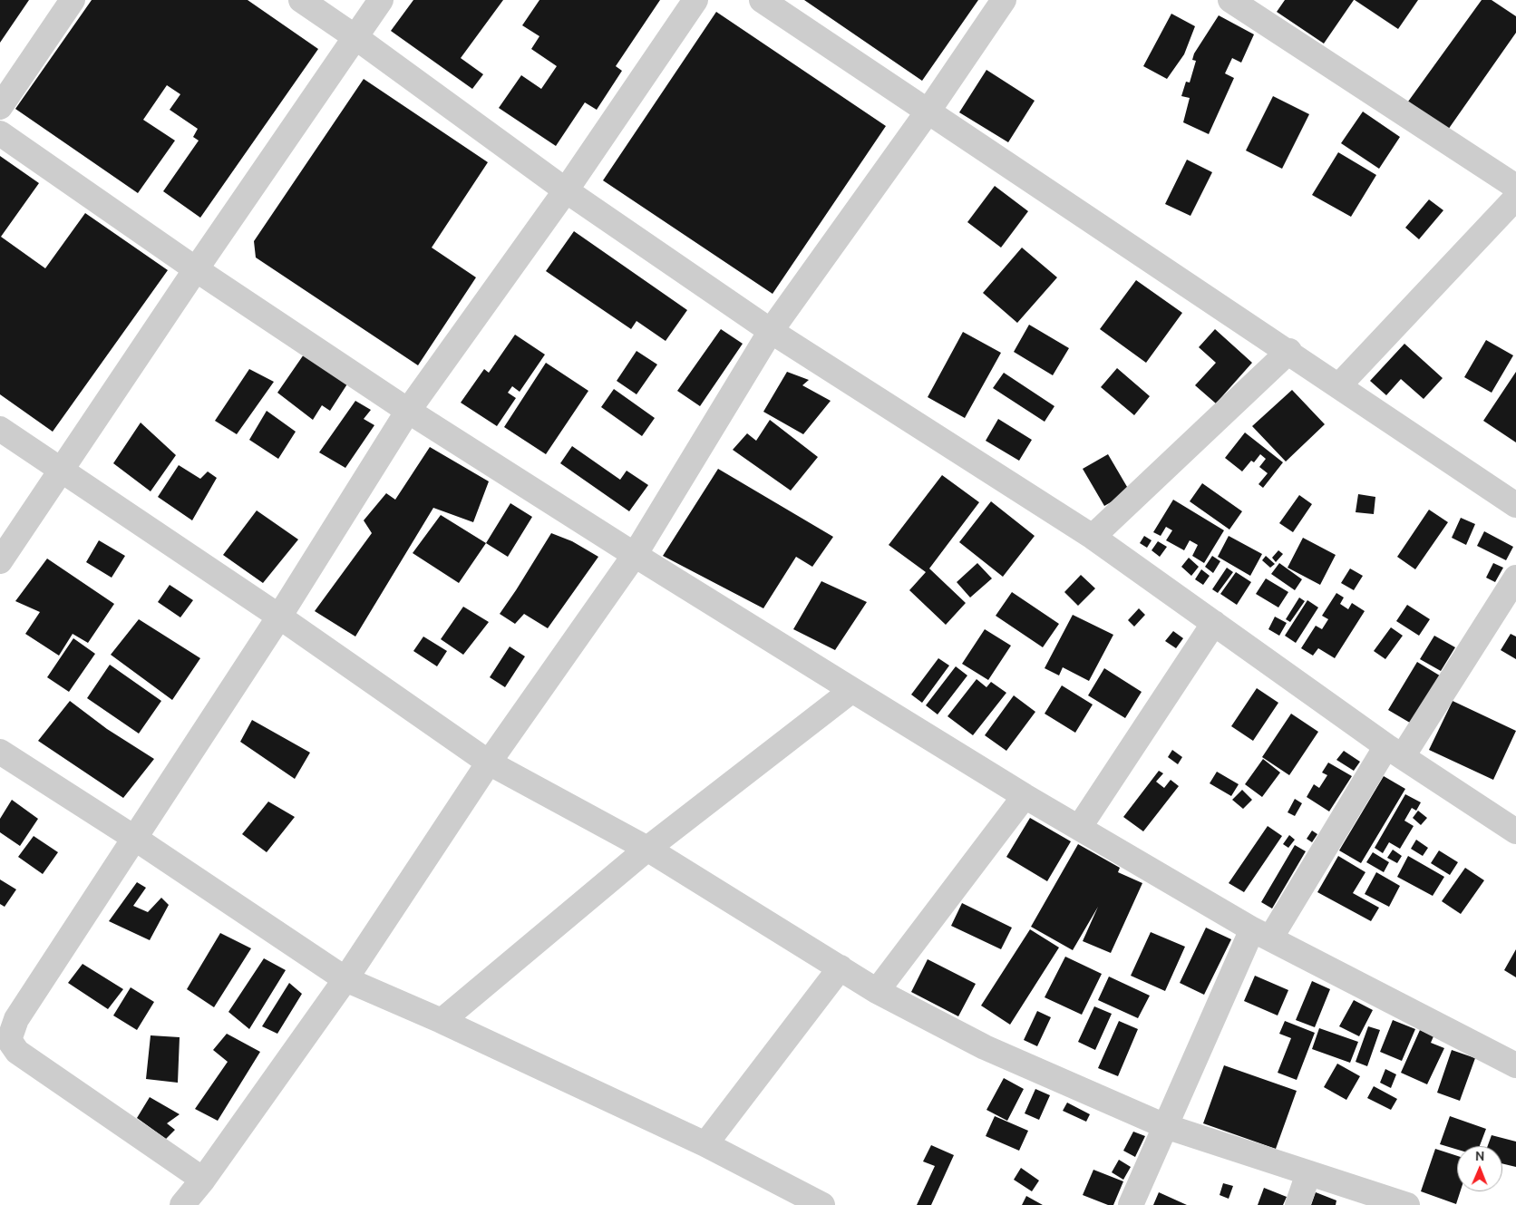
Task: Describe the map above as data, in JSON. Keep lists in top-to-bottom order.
{
  "north": "top"
}
